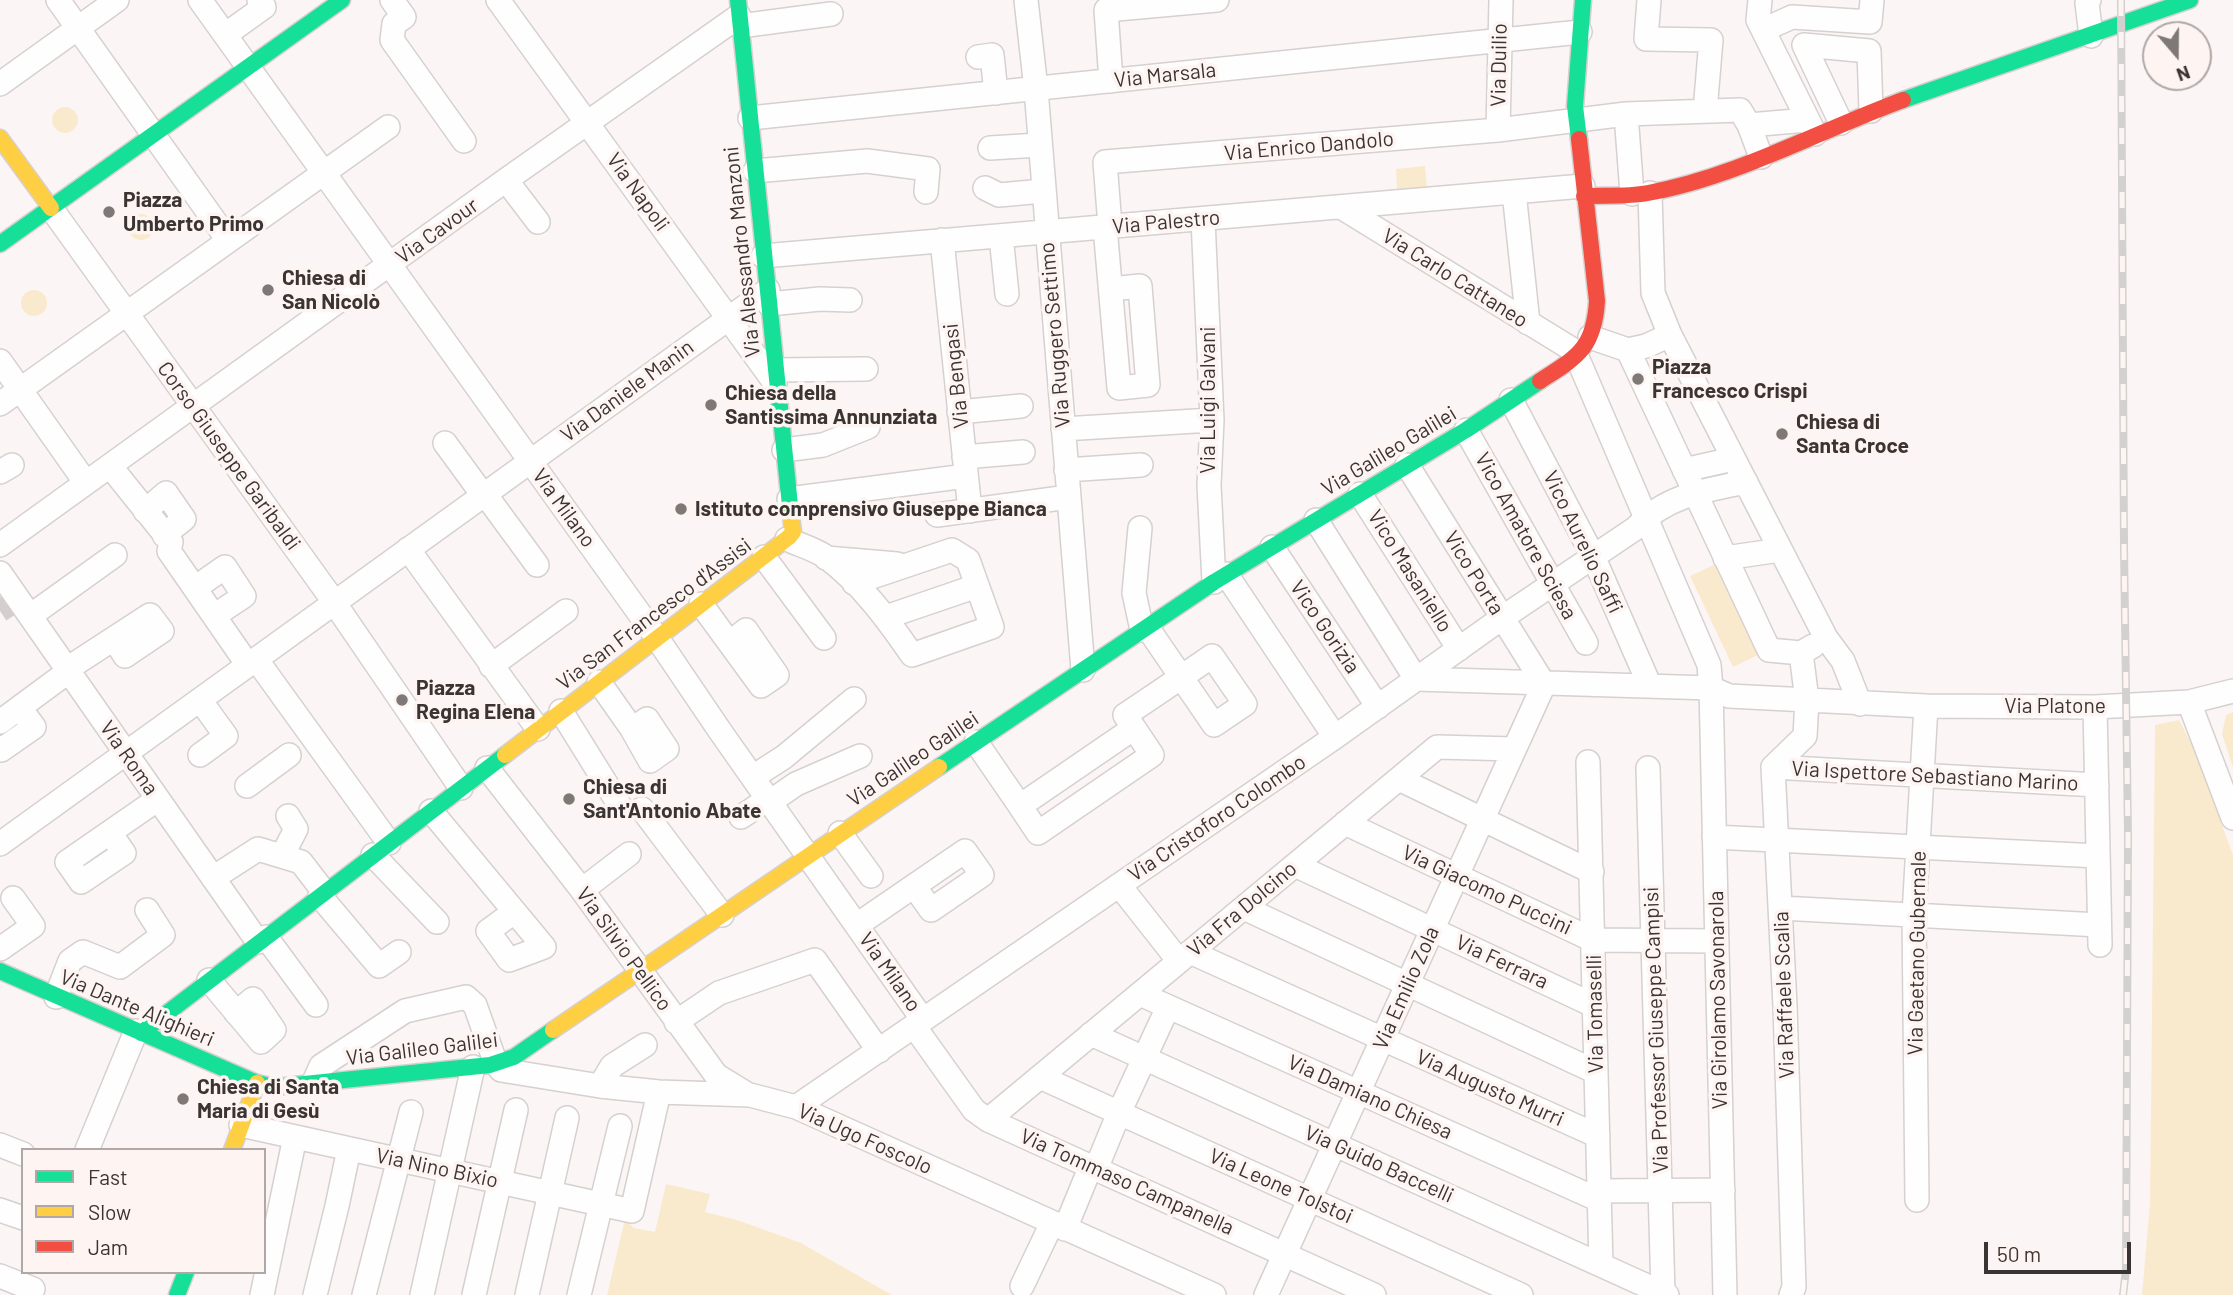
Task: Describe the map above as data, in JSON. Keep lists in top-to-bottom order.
{
  "streets": {
    "street": [
      "Via Duilio",
      "Via Marsala",
      "Via Enrico Dandolo",
      "Via Napoli",
      "Via Palestro",
      "Via Cavour",
      "Via Alessandro Manzoni",
      "Via Carlo Cattaneo",
      "Via Ruggero Settimo",
      "Via Bengasi",
      "Via Daniele Manin",
      "Via Luigi Galvani",
      "Via Galileo Galilei",
      "Corso Giuseppe Garibaldi",
      "Via Milano",
      "Vico Amatore Sciesa",
      "Vico Aurelio Saffi",
      "Vico Masaniello",
      "Vico Porta",
      "Via San Francesco d'Assisi",
      "Vico Gorizia",
      "Via Platone",
      "Via Roma",
      "Via Ispettore Sebastiano Marino",
      "Via Cristoforo Colombo",
      "Via Giacomo Puccini",
      "Via Fra Dolcino",
      "Via Silvio Pellico",
      "Via Gaetano Gubernale",
      "Via Ferrara",
      "Via Emilio Zola",
      "Via Raffaele Scalia",
      "Via Girolamo Savonarola",
      "Via Dante Alighieri",
      "Via Tomaselli",
      "Via Professor Giuseppe Campisi",
      "Via Augusto Murri",
      "Via Damiano Chiesa",
      "Via Ugo Foscolo",
      "Via Guido Baccelli",
      "Via Nino Bixio",
      "Via Tommaso Campanella",
      "Via Leone Tolstoi"
    ]
  },
  "crossings": [
    ["Via Duilio", "Via Marsala"],
    ["Via Duilio", "Via Enrico Dandolo"],
    ["Via Marsala", "Via Alessandro Manzoni"],
    ["Via Marsala", "Via Ruggero Settimo"],
    ["Via Enrico Dandolo", "Via Palestro"],
    ["Via Napoli", "Via Cavour"],
    ["Via Napoli", "Via Alessandro Manzoni"],
    ["Via Napoli", "Via Daniele Manin"],
    ["Via Palestro", "Via Alessandro Manzoni"],
    ["Via Palestro", "Via Carlo Cattaneo"],
    ["Via Palestro", "Via Ruggero Settimo"],
    ["Via Palestro", "Via Bengasi"],
    ["Via Palestro", "Via Luigi Galvani"],
    ["Via Cavour", "Via Alessandro Manzoni"],
    ["Via Cavour", "Corso Giuseppe Garibaldi"],
    ["Via Cavour", "Via Milano"],
    ["Via Alessandro Manzoni", "Via Daniele Manin"],
    ["Via Alessandro Manzoni", "Via San Francesco d'Assisi"],
    ["Via Carlo Cattaneo", "Via Galileo Galilei"],
    ["Via Carlo Cattaneo", "Via Girolamo Savonarola"],
    ["Via Ruggero Settimo", "Via Galileo Galilei"],
    ["Via Daniele Manin", "Corso Giuseppe Garibaldi"],
    ["Via Daniele Manin", "Via Milano"],
    ["Via Luigi Galvani", "Via Galileo Galilei"],
    ["Via Galileo Galilei", "Via Milano"],
    ["Via Galileo Galilei", "Vico Amatore Sciesa"],
    ["Via Galileo Galilei", "Vico Aurelio Saffi"],
    ["Via Galileo Galilei", "Vico Masaniello"],
    ["Via Galileo Galilei", "Vico Porta"],
    ["Via Galileo Galilei", "Vico Gorizia"],
    ["Via Galileo Galilei", "Via Silvio Pellico"],
    ["Via Galileo Galilei", "Via Girolamo Savonarola"],
    ["Via Galileo Galilei", "Via Dante Alighieri"],
    ["Via Galileo Galilei", "Via Ugo Foscolo"],
    ["Corso Giuseppe Garibaldi", "Via San Francesco d'Assisi"],
    ["Via Milano", "Via San Francesco d'Assisi"],
    ["Via Milano", "Via Cristoforo Colombo"],
    ["Via Milano", "Via Tommaso Campanella"],
    ["Vico Amatore Sciesa", "Via Cristoforo Colombo"],
    ["Vico Aurelio Saffi", "Via Platone"],
    ["Vico Aurelio Saffi", "Via Cristoforo Colombo"],
    ["Vico Masaniello", "Via Cristoforo Colombo"],
    ["Vico Porta", "Via Platone"],
    ["Vico Porta", "Via Cristoforo Colombo"],
    ["Vico Porta", "Via Emilio Zola"],
    ["Via San Francesco d'Assisi", "Via Silvio Pellico"],
    ["Vico Gorizia", "Via Cristoforo Colombo"],
    ["Via Platone", "Via Cristoforo Colombo"],
    ["Via Platone", "Via Gaetano Gubernale"],
    ["Via Platone", "Via Emilio Zola"],
    ["Via Platone", "Via Girolamo Savonarola"],
    ["Via Ispettore Sebastiano Marino", "Via Gaetano Gubernale"],
    ["Via Ispettore Sebastiano Marino", "Via Raffaele Scalia"],
    ["Via Cristoforo Colombo", "Via Girolamo Savonarola"],
    ["Via Cristoforo Colombo", "Via Ugo Foscolo"],
    ["Via Cristoforo Colombo", "Via Tommaso Campanella"],
    ["Via Giacomo Puccini", "Via Fra Dolcino"],
    ["Via Giacomo Puccini", "Via Emilio Zola"],
    ["Via Giacomo Puccini", "Via Girolamo Savonarola"],
    ["Via Giacomo Puccini", "Via Tomaselli"],
    ["Via Giacomo Puccini", "Via Professor Giuseppe Campisi"],
    ["Via Fra Dolcino", "Via Ferrara"],
    ["Via Fra Dolcino", "Via Emilio Zola"],
    ["Via Fra Dolcino", "Via Augusto Murri"],
    ["Via Fra Dolcino", "Via Damiano Chiesa"],
    ["Via Fra Dolcino", "Via Guido Baccelli"],
    ["Via Fra Dolcino", "Via Tommaso Campanella"],
    ["Via Fra Dolcino", "Via Leone Tolstoi"],
    ["Via Silvio Pellico", "Via Ugo Foscolo"],
    ["Via Ferrara", "Via Emilio Zola"],
    ["Via Ferrara", "Via Tomaselli"],
    ["Via Emilio Zola", "Via Augusto Murri"],
    ["Via Emilio Zola", "Via Damiano Chiesa"],
    ["Via Emilio Zola", "Via Guido Baccelli"],
    ["Via Emilio Zola", "Via Tommaso Campanella"],
    ["Via Emilio Zola", "Via Leone Tolstoi"],
    ["Via Tomaselli", "Via Augusto Murri"],
    ["Via Tomaselli", "Via Damiano Chiesa"],
    ["Via Tomaselli", "Via Guido Baccelli"],
    ["Via Professor Giuseppe Campisi", "Via Guido Baccelli"],
    ["Via Ugo Foscolo", "Via Nino Bixio"]
  ],
  "places": [
    "Piazza Umberto Primo",
    "Chiesa di San Nicolò",
    "Piazza Francesco Crispi",
    "Chiesa della Santissima Annunziata",
    "Chiesa di Santa Croce",
    "Istituto comprensivo Giuseppe Bianca",
    "Piazza Regina Elena",
    "Chiesa di Sant'Antonio Abate",
    "Chiesa di Santa Maria di Gesù"
  ],
  "legend": ["Fast", "Slow", "Jam"],
  "scale_bar": "50 m",
  "north": "bottom"
}
